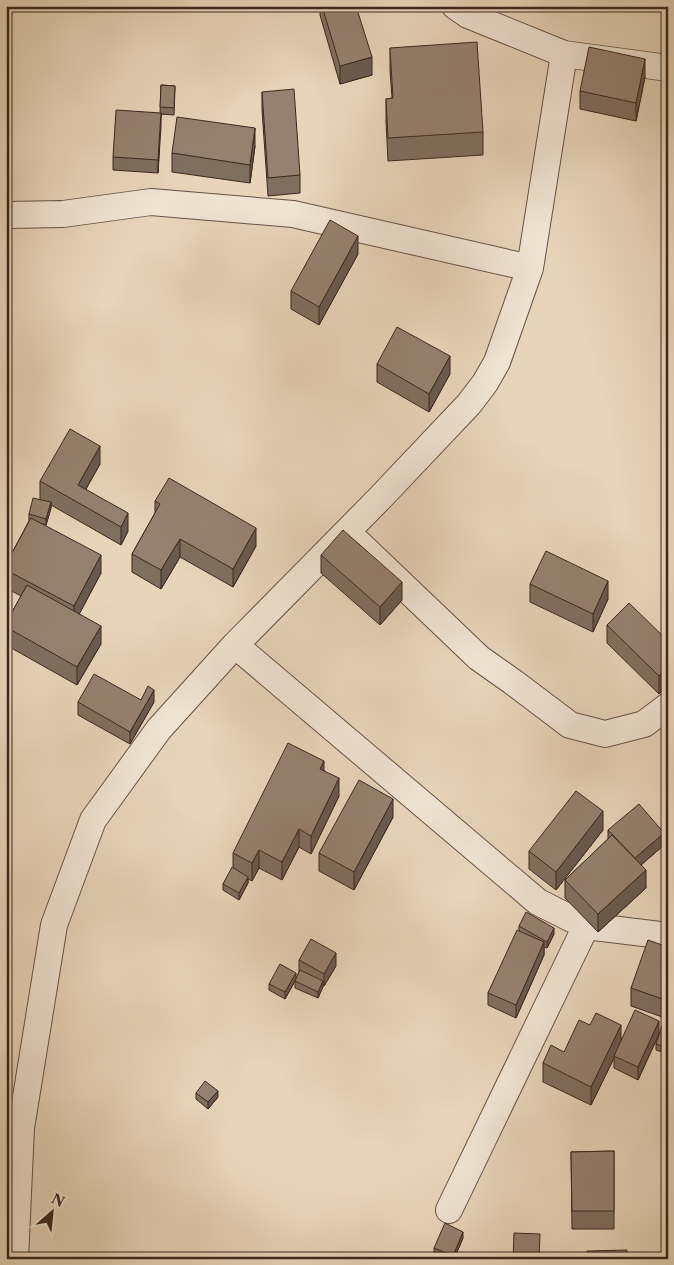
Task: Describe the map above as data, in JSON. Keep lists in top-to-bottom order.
{
  "north": "top right"
}
